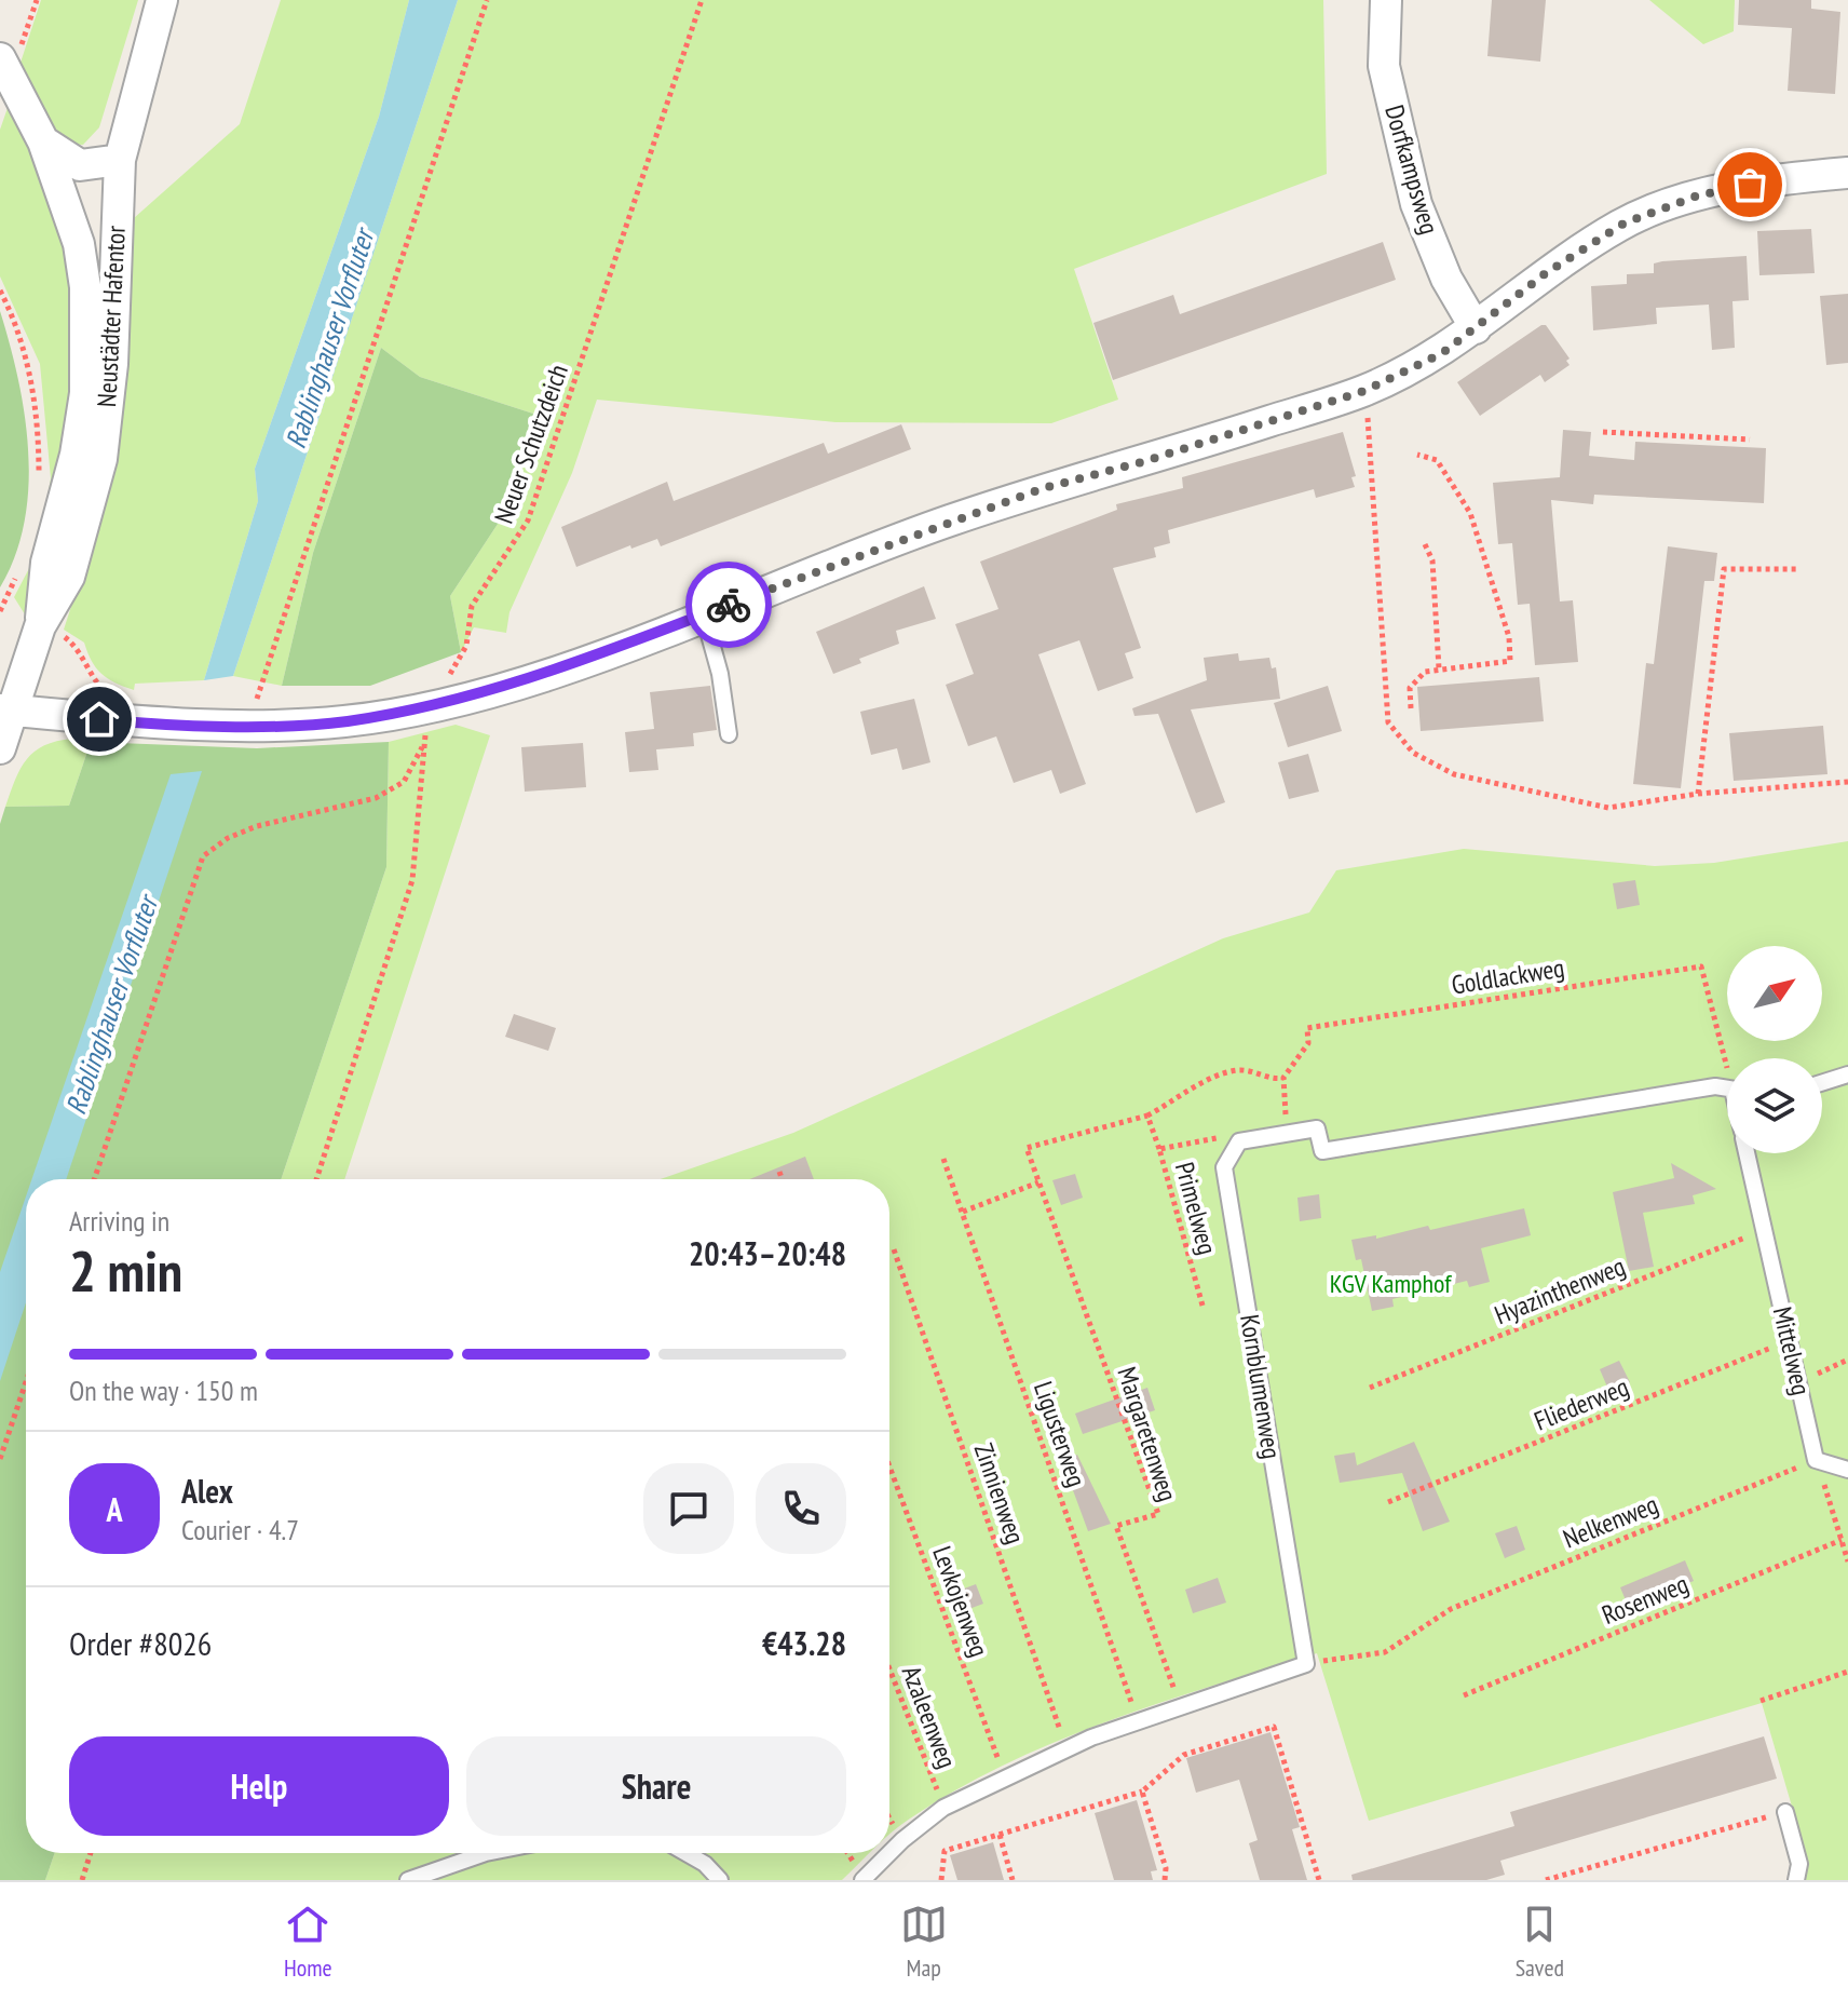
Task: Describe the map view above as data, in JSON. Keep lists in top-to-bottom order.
{
  "streets": {
    "street": ["Dorfkampsweg", "Neustädter Hafentor"],
    "lane": ["Mittelweg", "Kornblumenweg"],
    "path": [
      "Neuer Schutzdeich",
      "Goldlackweg",
      "Primelweg",
      "Hyazinthenweg",
      "Fliederweg",
      "Ligusterweg",
      "Margaretenweg",
      "Zinnienweg",
      "Nelkenweg",
      "Rosenweg",
      "Levkojenweg",
      "Azaleenweg"
    ]
  },
  "crossings": [
    ["Primelweg", "Kornblumenweg"],
    ["Hyazinthenweg", "Mittelweg"],
    ["Mittelweg", "Fliederweg"],
    ["Mittelweg", "Nelkenweg"],
    ["Kornblumenweg", "Nelkenweg"]
  ],
  "water": ["Rablinghauser Vorfluter"],
  "parks": ["KGV Kamphof"],
  "north": "top right",
  "page": {
    "heading": ["2 min", "Arriving in", "20:43–20:48"],
    "panel": [
      "Alex",
      "Courier · 4.7",
      "Order #8026",
      "€43.28"
    ],
    "bar": "On the way · 150 m",
    "round": "A",
    "buttons": ["Help", "Share"],
    "tabs": ["Home", "Map", "Saved"]
  }
}
